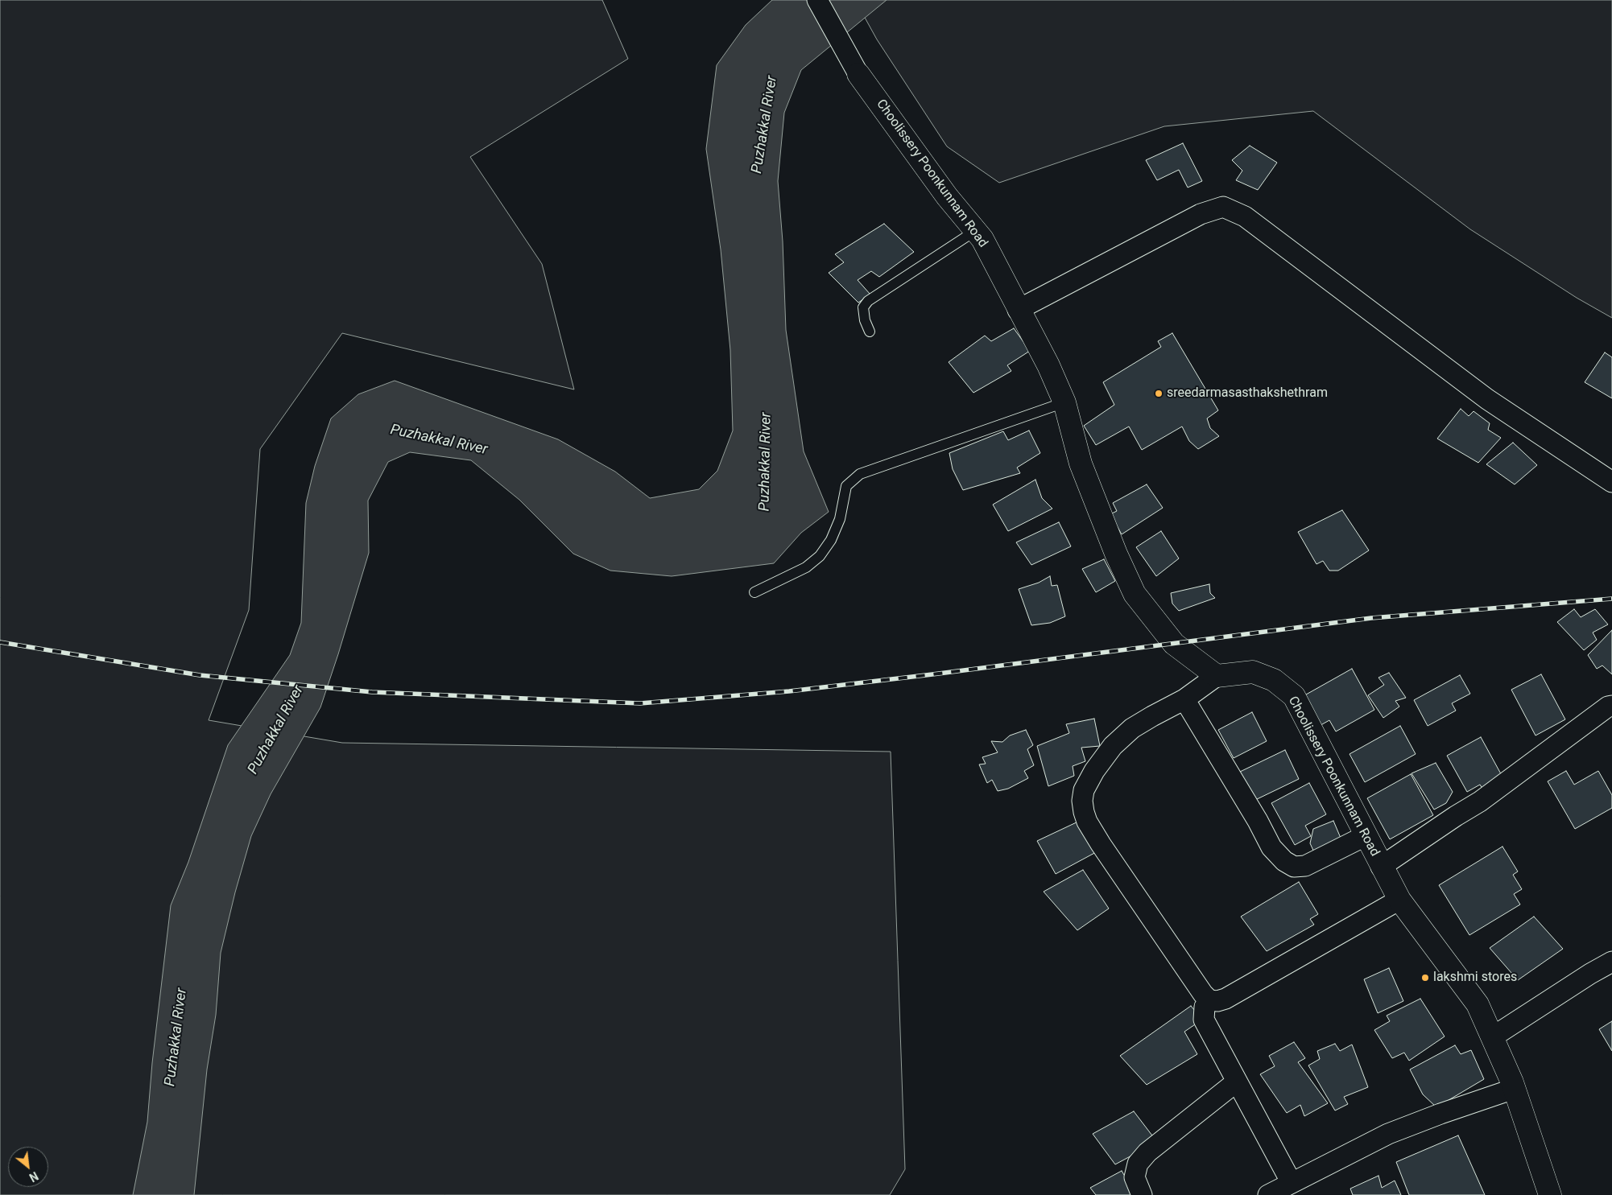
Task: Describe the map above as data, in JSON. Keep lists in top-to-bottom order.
{
  "streets": {
    "street": ["Choolissery Poonkunnam Road"]
  },
  "water": ["Puzhakkal River"],
  "places": ["sreedarmasasthakshethram", "lakshmi stores"],
  "north": "bottom right"
}
